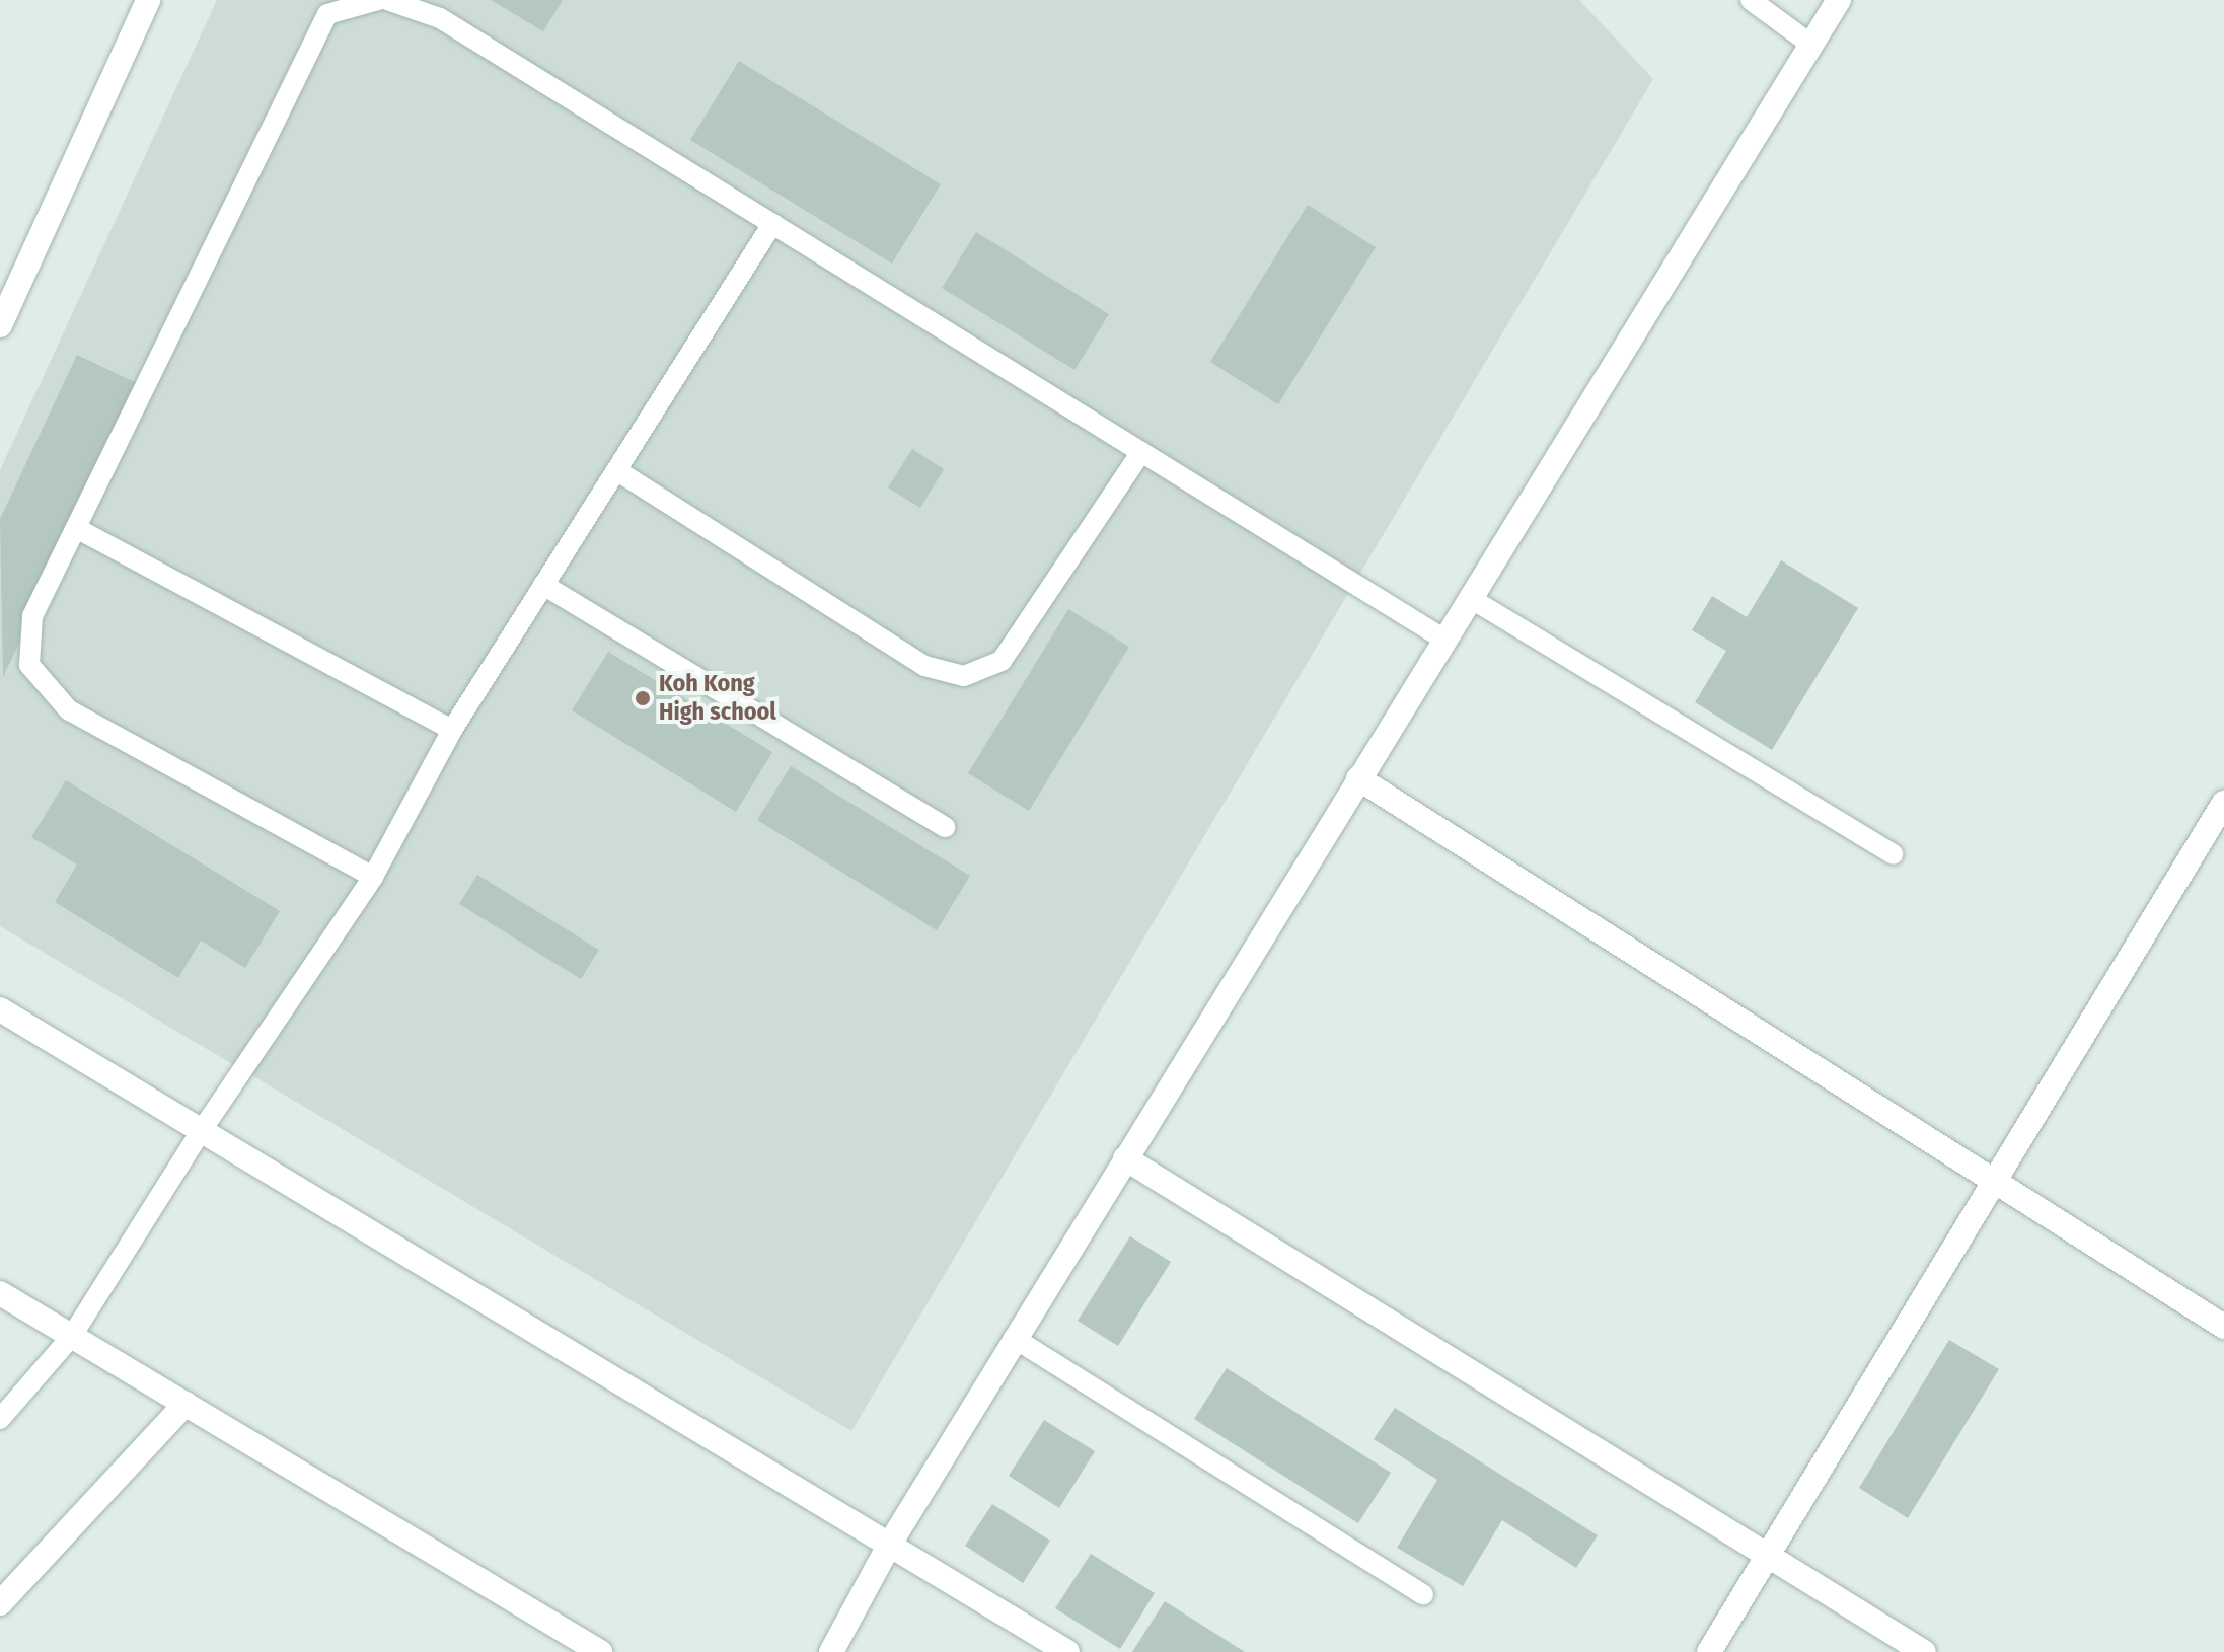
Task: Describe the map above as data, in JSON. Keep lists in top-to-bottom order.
{
  "places": ["Koh Kong High school"]
}
